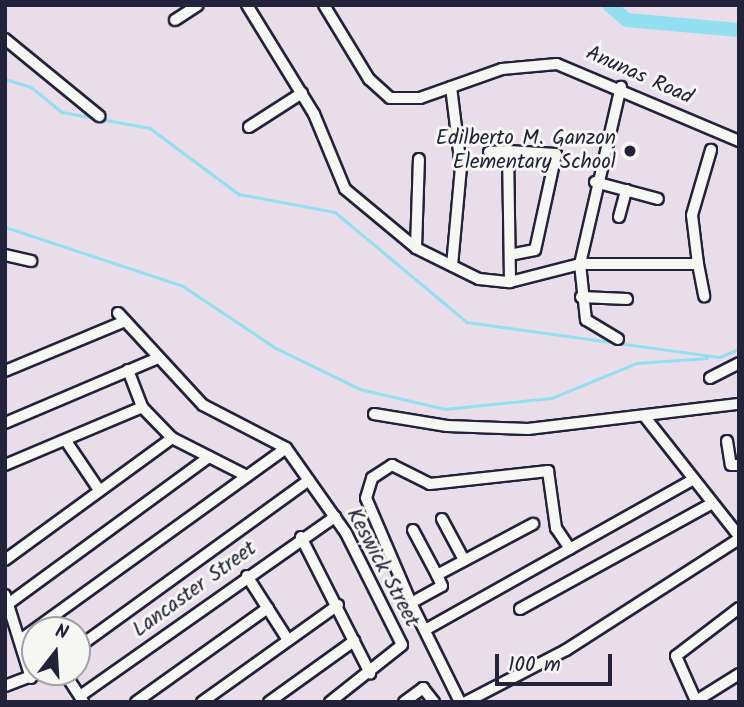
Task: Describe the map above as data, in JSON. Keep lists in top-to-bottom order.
{
  "streets": {
    "street": ["Anunas Road", "Keswick Street", "Lancaster Street"]
  },
  "crossings": [
    ["Keswick Street", "Lancaster Street"]
  ],
  "places": ["Edilberto M. Ganzon Elementary School"],
  "scale_bar": "100 m",
  "north": "top"
}
